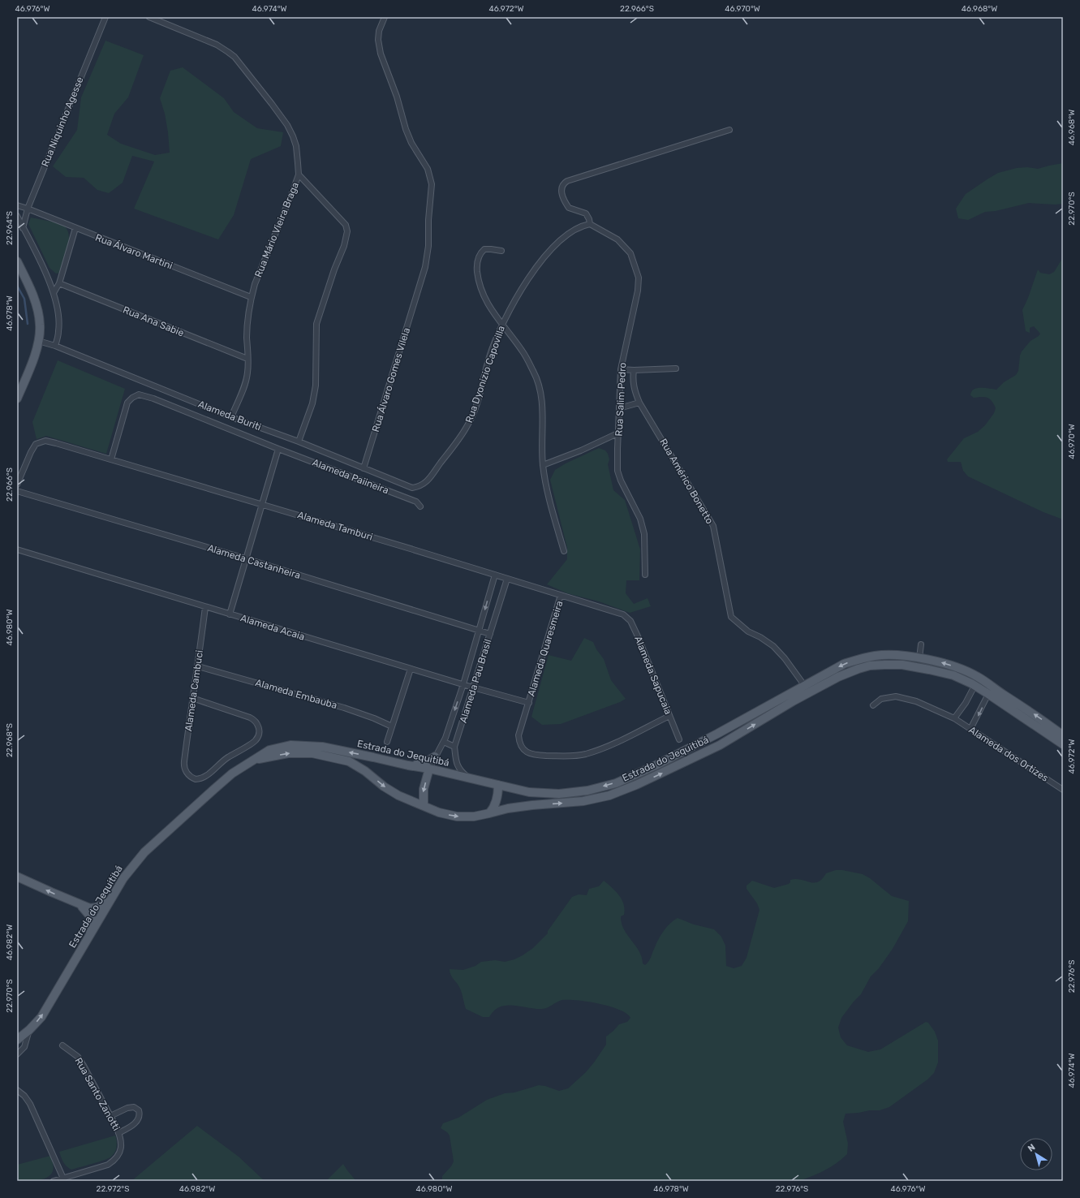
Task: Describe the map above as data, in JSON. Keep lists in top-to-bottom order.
{
  "streets": {
    "main road": ["Estrada do Jequitibá"],
    "street": [
      "Rua Niquinho Agesse",
      "Rua Mário Vieira Braga",
      "Rua Álvaro Martini",
      "Rua Ana Sabie",
      "Rua Dyonizio Capovilla",
      "Rua Álvaro Gomes Vilela",
      "Rua Salim Pedro",
      "Alameda Buriti",
      "Alameda Paiineira",
      "Rua Américo Bonetto",
      "Alameda Tamburi",
      "Alameda Castanheira",
      "Alameda Acaia",
      "Alameda Quaresmeira",
      "Alameda Sapucaia",
      "Alameda Pau Brasil",
      "Alameda Cambuci",
      "Alameda Embauba",
      "Alameda dos Ortizes",
      "Rua Santo Zanotti"
    ]
  },
  "crossings": [
    ["Rua Niquinho Agesse", "Rua Álvaro Martini"],
    ["Rua Mário Vieira Braga", "Rua Álvaro Martini"],
    ["Rua Mário Vieira Braga", "Rua Ana Sabie"],
    ["Rua Mário Vieira Braga", "Alameda Buriti"],
    ["Rua Dyonizio Capovilla", "Rua Salim Pedro"],
    ["Rua Dyonizio Capovilla", "Alameda Buriti"],
    ["Rua Álvaro Gomes Vilela", "Alameda Buriti"],
    ["Alameda Paiineira", "Alameda Tamburi"],
    ["Rua Américo Bonetto", "Estrada do Jequitibá"],
    ["Alameda Tamburi", "Alameda Quaresmeira"],
    ["Alameda Tamburi", "Alameda Sapucaia"],
    ["Alameda Tamburi", "Alameda Pau Brasil"],
    ["Alameda Castanheira", "Alameda Pau Brasil"],
    ["Alameda Acaia", "Alameda Quaresmeira"],
    ["Alameda Acaia", "Alameda Pau Brasil"],
    ["Alameda Acaia", "Alameda Cambuci"],
    ["Alameda Pau Brasil", "Estrada do Jequitibá"],
    ["Alameda Cambuci", "Alameda Embauba"]
  ],
  "north": "top left",
  "coordinates": [
    "46.976°W",
    "46.974°W",
    "46.972°W",
    "22.966°S",
    "46.970°W",
    "46.968°W",
    "22.970°S",
    "22.964°S",
    "46.978°W",
    "46.980°W",
    "22.968°S",
    "46.982°W",
    "22.976°S",
    "22.972°S"
  ]
}
